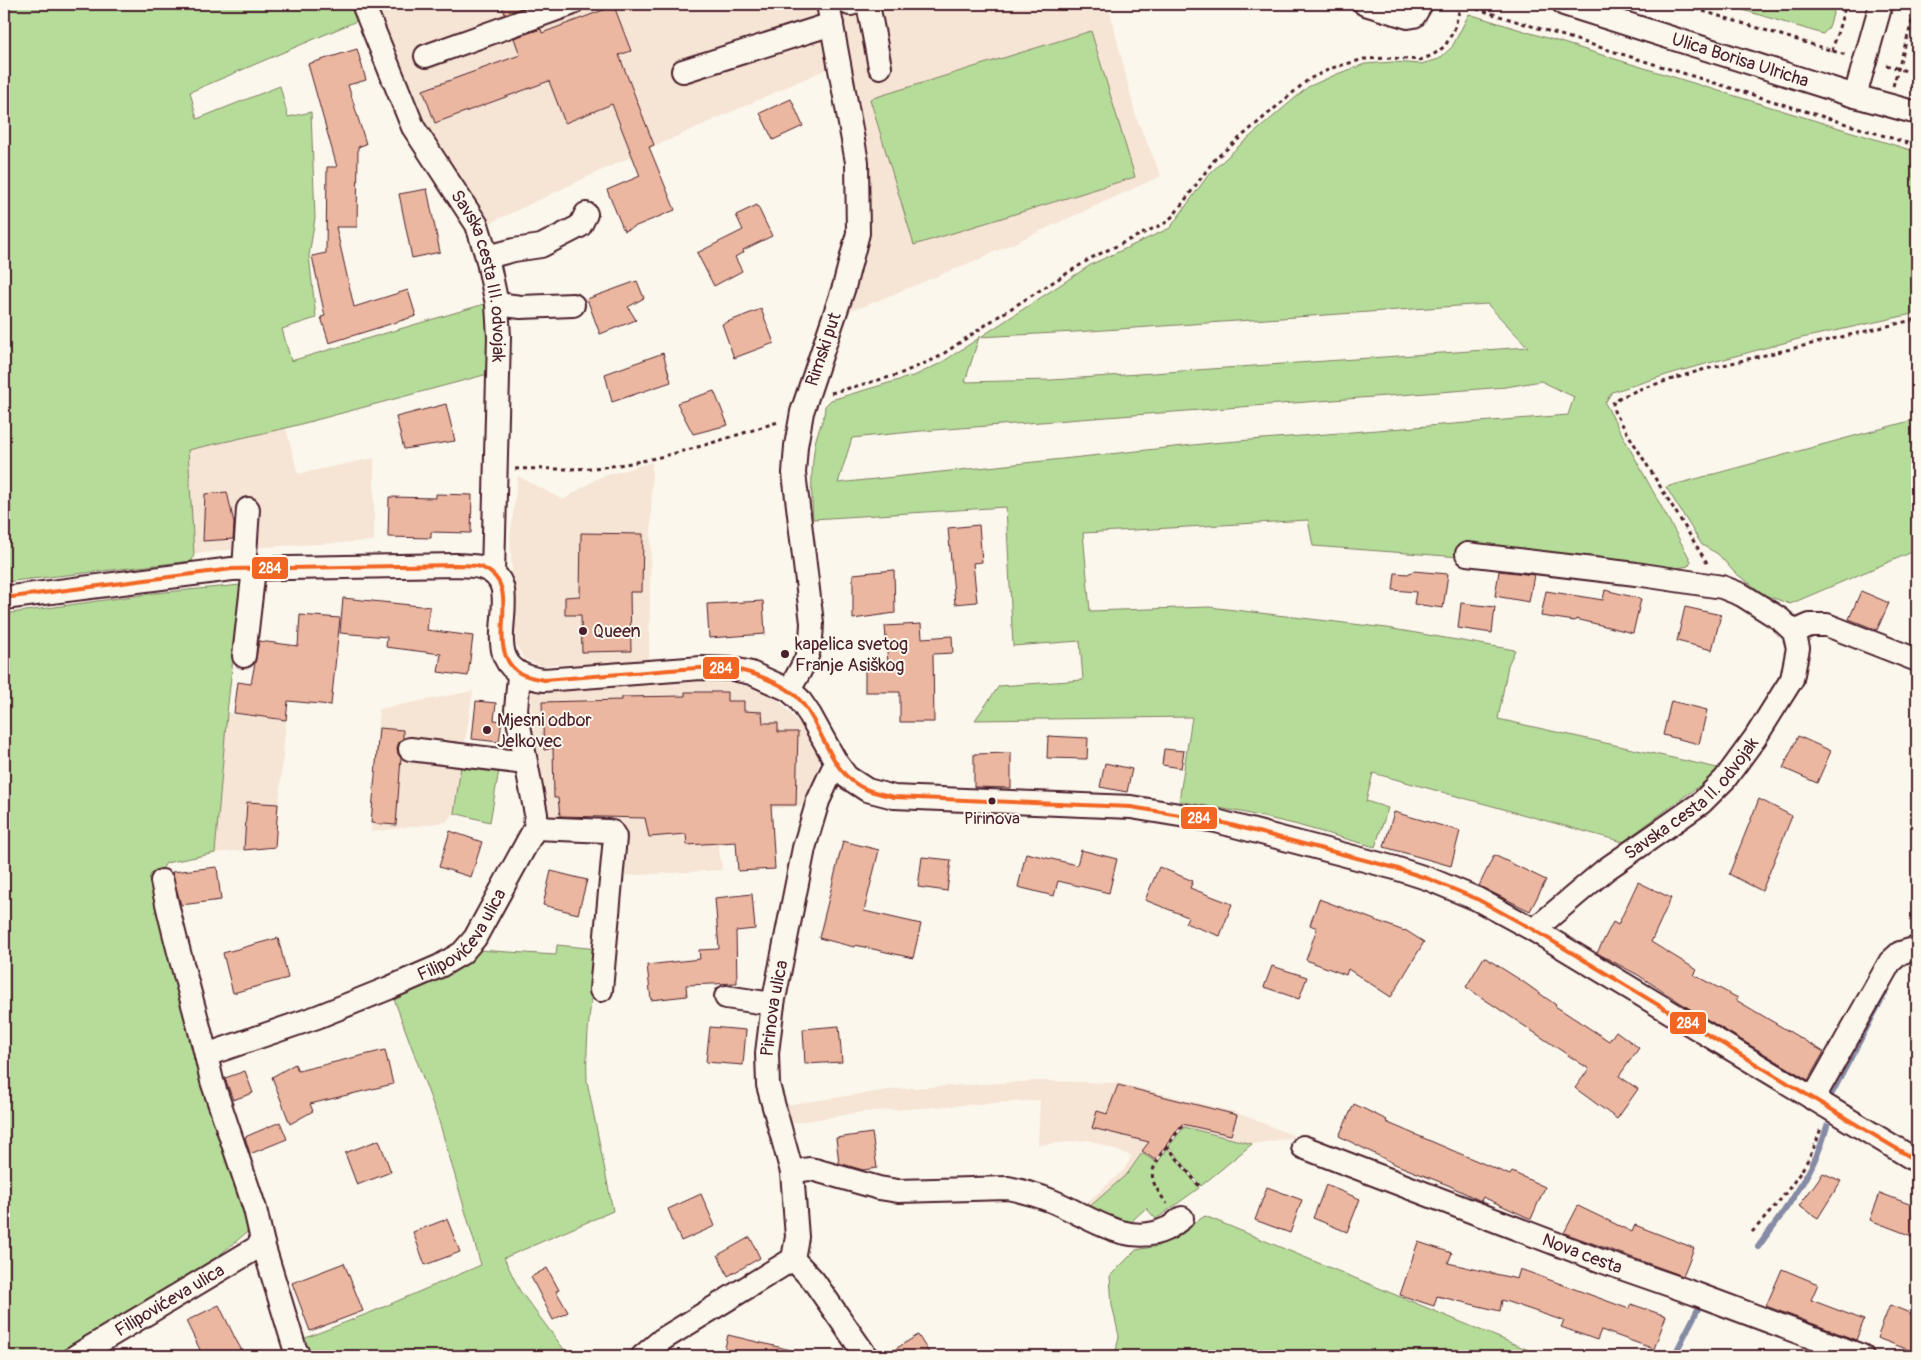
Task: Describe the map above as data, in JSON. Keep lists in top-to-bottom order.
{
  "streets": {
    "street": [
      "Ulica Borisa Ulricha",
      "Savska cesta III. odvojak",
      "Rimski put",
      "Savska cesta II. odvojak",
      "Filipovićeva ulica",
      "Pirinova ulica",
      "Nova cesta"
    ]
  },
  "places": [
    "Queen",
    "kapelica svetog Franje Asiškog",
    "Mjesni odbor Jelkovec",
    "Pirinova"
  ],
  "lines": ["transit line 284"]
}
